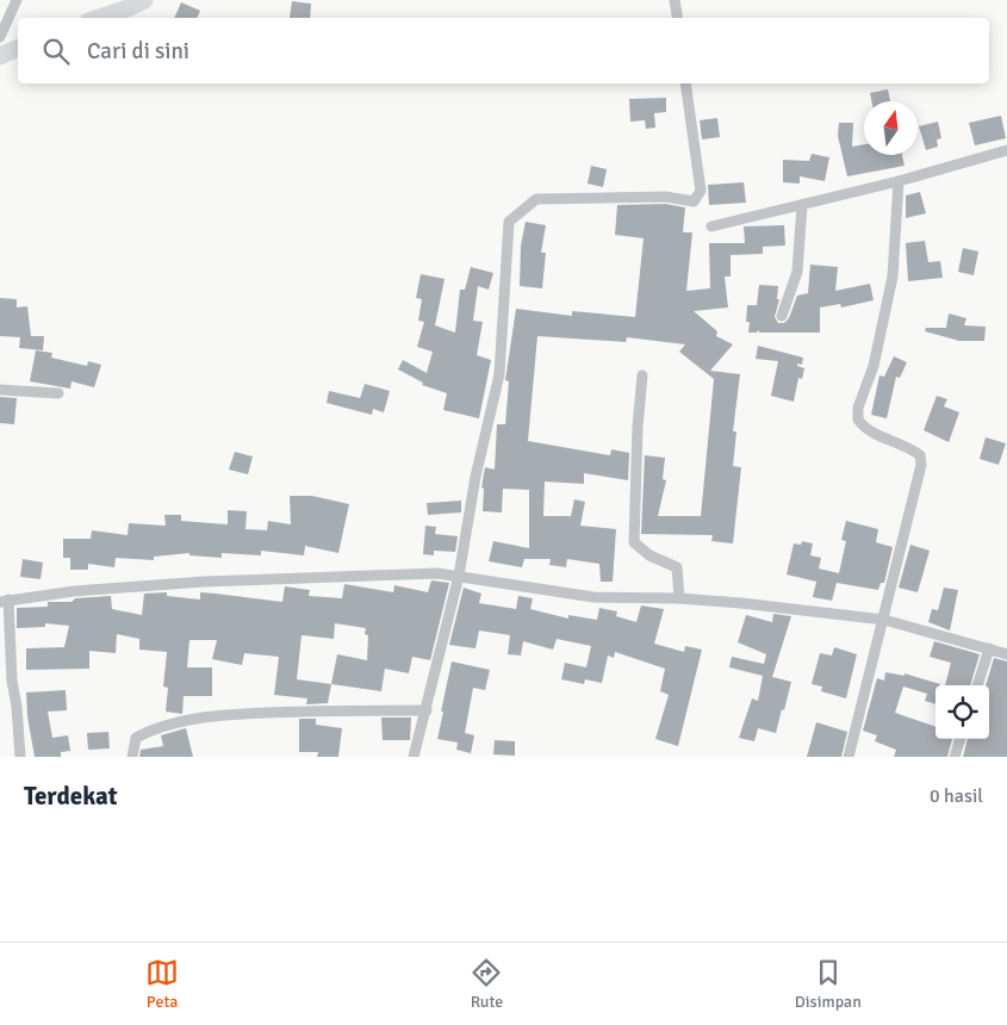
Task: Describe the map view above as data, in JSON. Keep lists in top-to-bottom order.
{
  "north": "top",
  "page": {
    "search": "Cari di sini",
    "heading": ["Terdekat", "0 hasil"],
    "nav": ["Peta", "Rute", "Disimpan"]
  }
}
